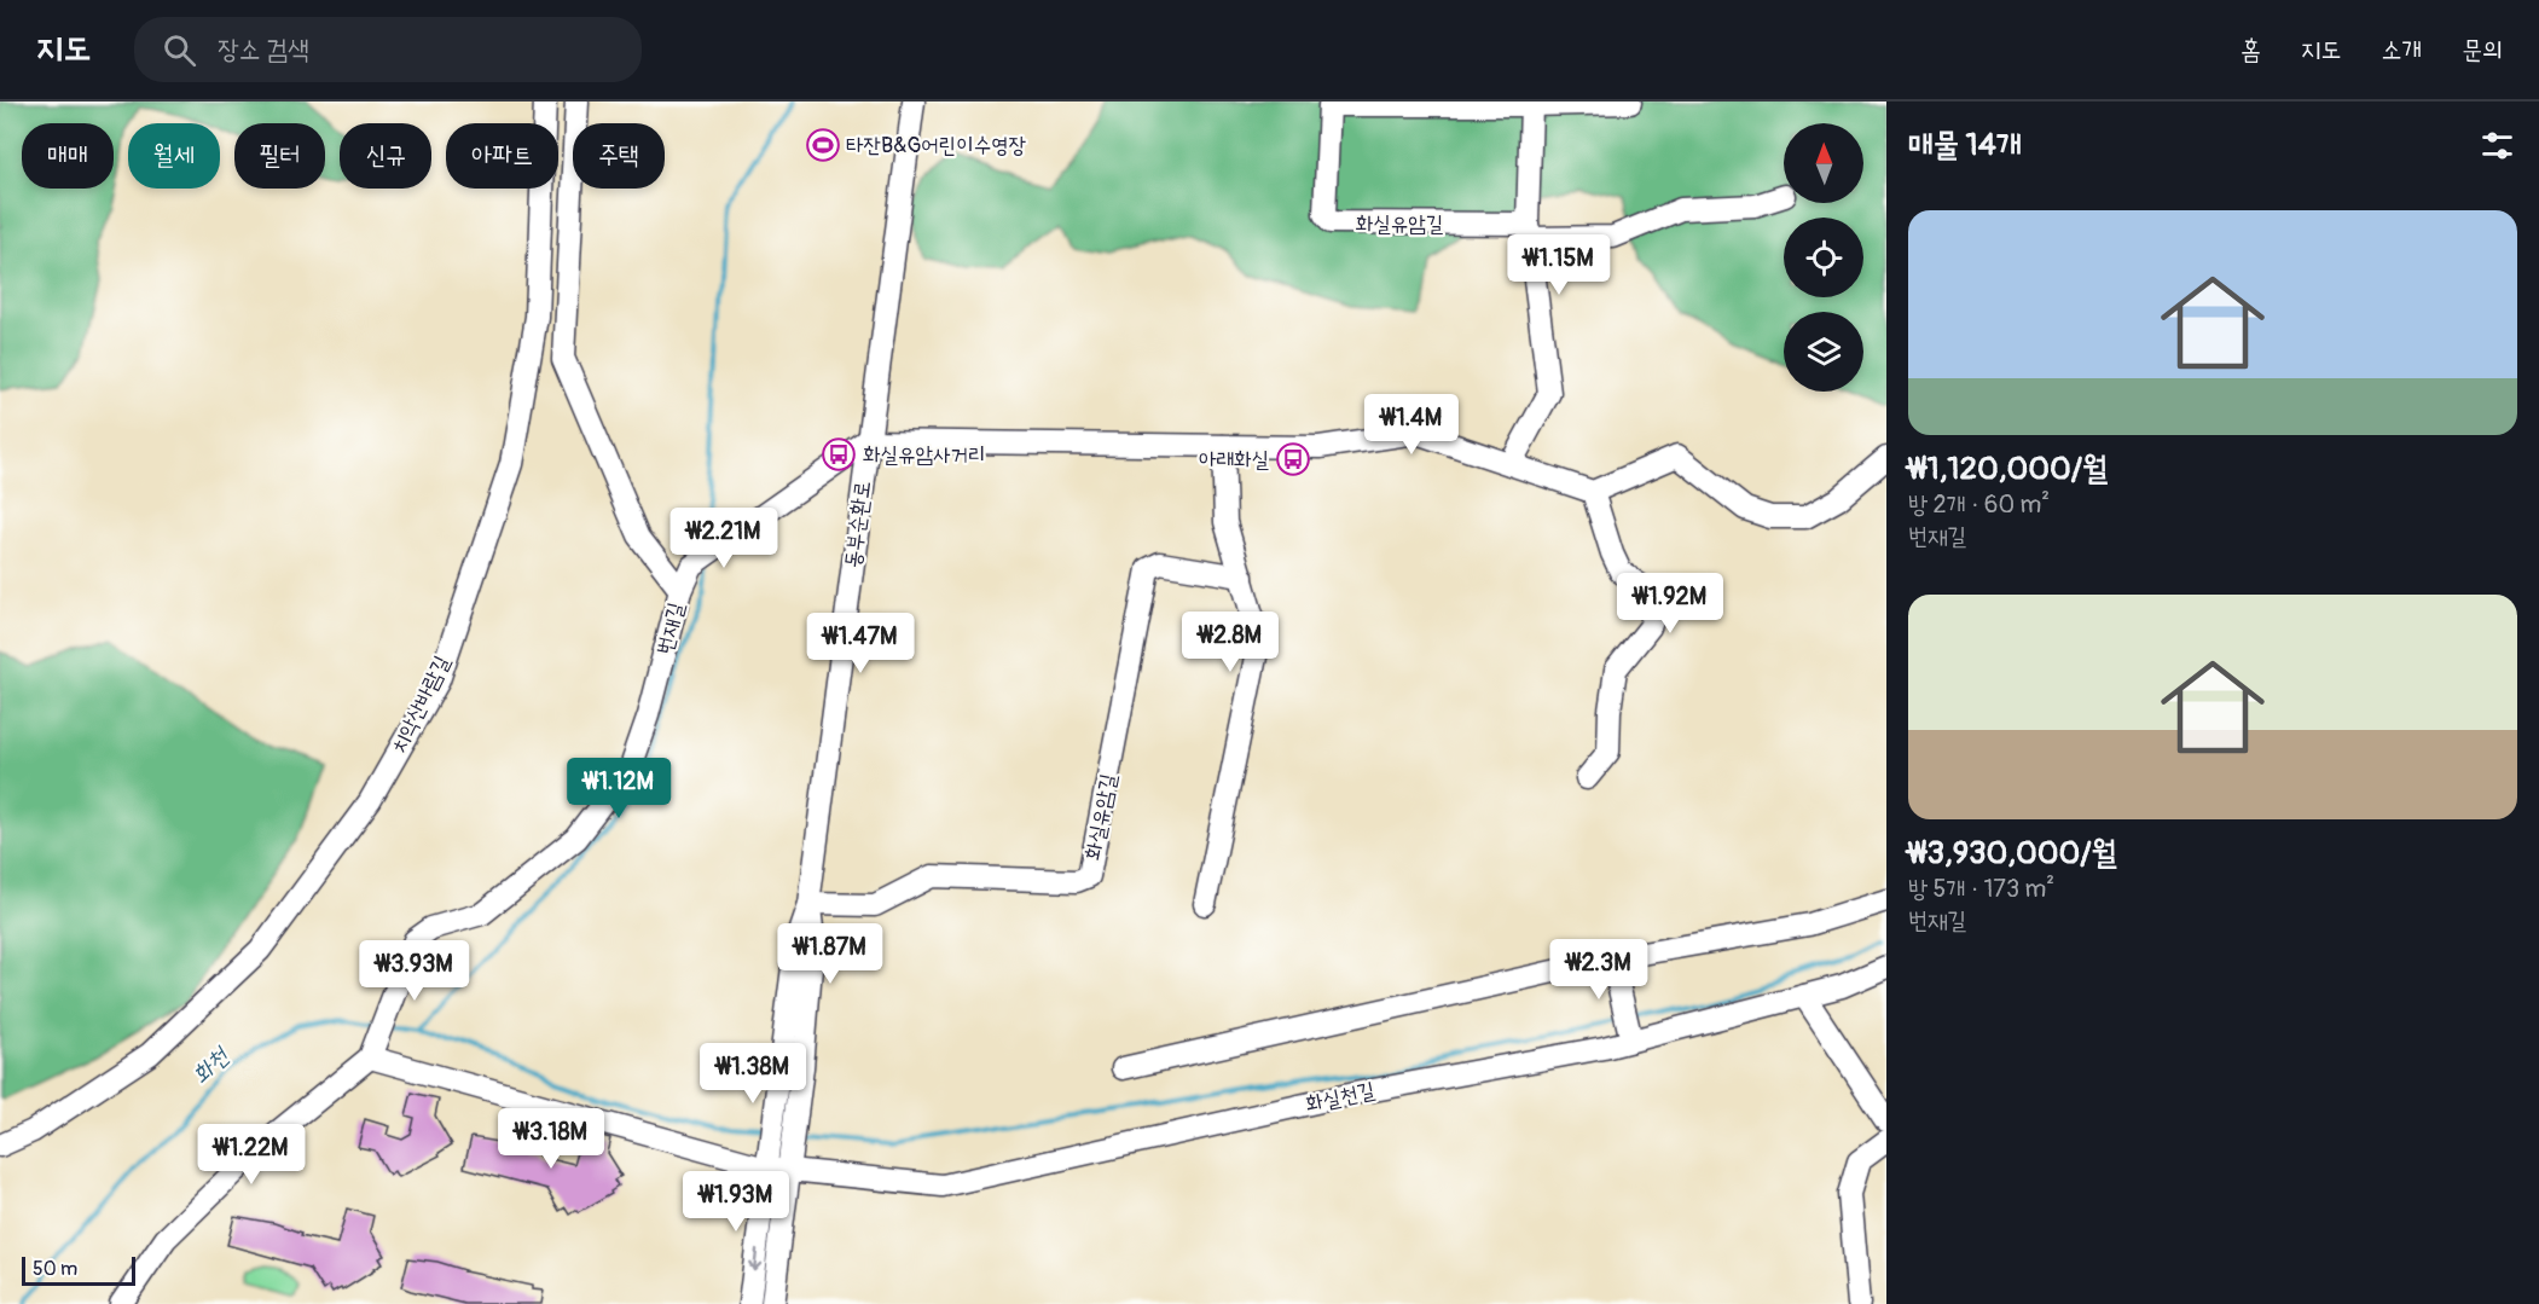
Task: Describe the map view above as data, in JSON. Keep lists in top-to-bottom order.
{
  "streets": {
    "street": [
      "화실유암길",
      "동부순환로",
      "번재길",
      "치악산바람길",
      "화실천길"
    ]
  },
  "crossings": [
    ["화실유암길", "동부순환로"],
    ["동부순환로", "화실천길"],
    ["번재길", "화실천길"]
  ],
  "water": ["화천"],
  "places": {
    "sports": ["타잔B&G어린이수영장"],
    "bus stop": ["화실유암사거리", "아래화실"]
  },
  "scale_bar": "50 m",
  "north": "top",
  "page": {
    "header": "지도",
    "search": "장소 검색",
    "nav": [
      "홈",
      "지도",
      "소개",
      "문의"
    ],
    "heading": "매물 14개",
    "chip": [
      "매매",
      "월세",
      "필터",
      "신규",
      "아파트",
      "주택"
    ],
    "list": [
      {
        "name": "₩1,120,000/월",
        "note": "방 2개 · 60 m² · 번재길"
      },
      {
        "name": "₩3,930,000/월",
        "note": "방 5개 · 173 m² · 번재길"
      }
    ],
    "price": [
      "₩1.15M",
      "₩1.4M",
      "₩2.21M",
      "₩1.92M",
      "₩2.8M",
      "₩1.47M",
      "₩1.12M",
      "₩1.87M",
      "₩2.3M",
      "₩3.93M",
      "₩1.38M",
      "₩3.18M",
      "₩1.22M",
      "₩1.93M"
    ],
    "scale": "50 m"
  }
}
